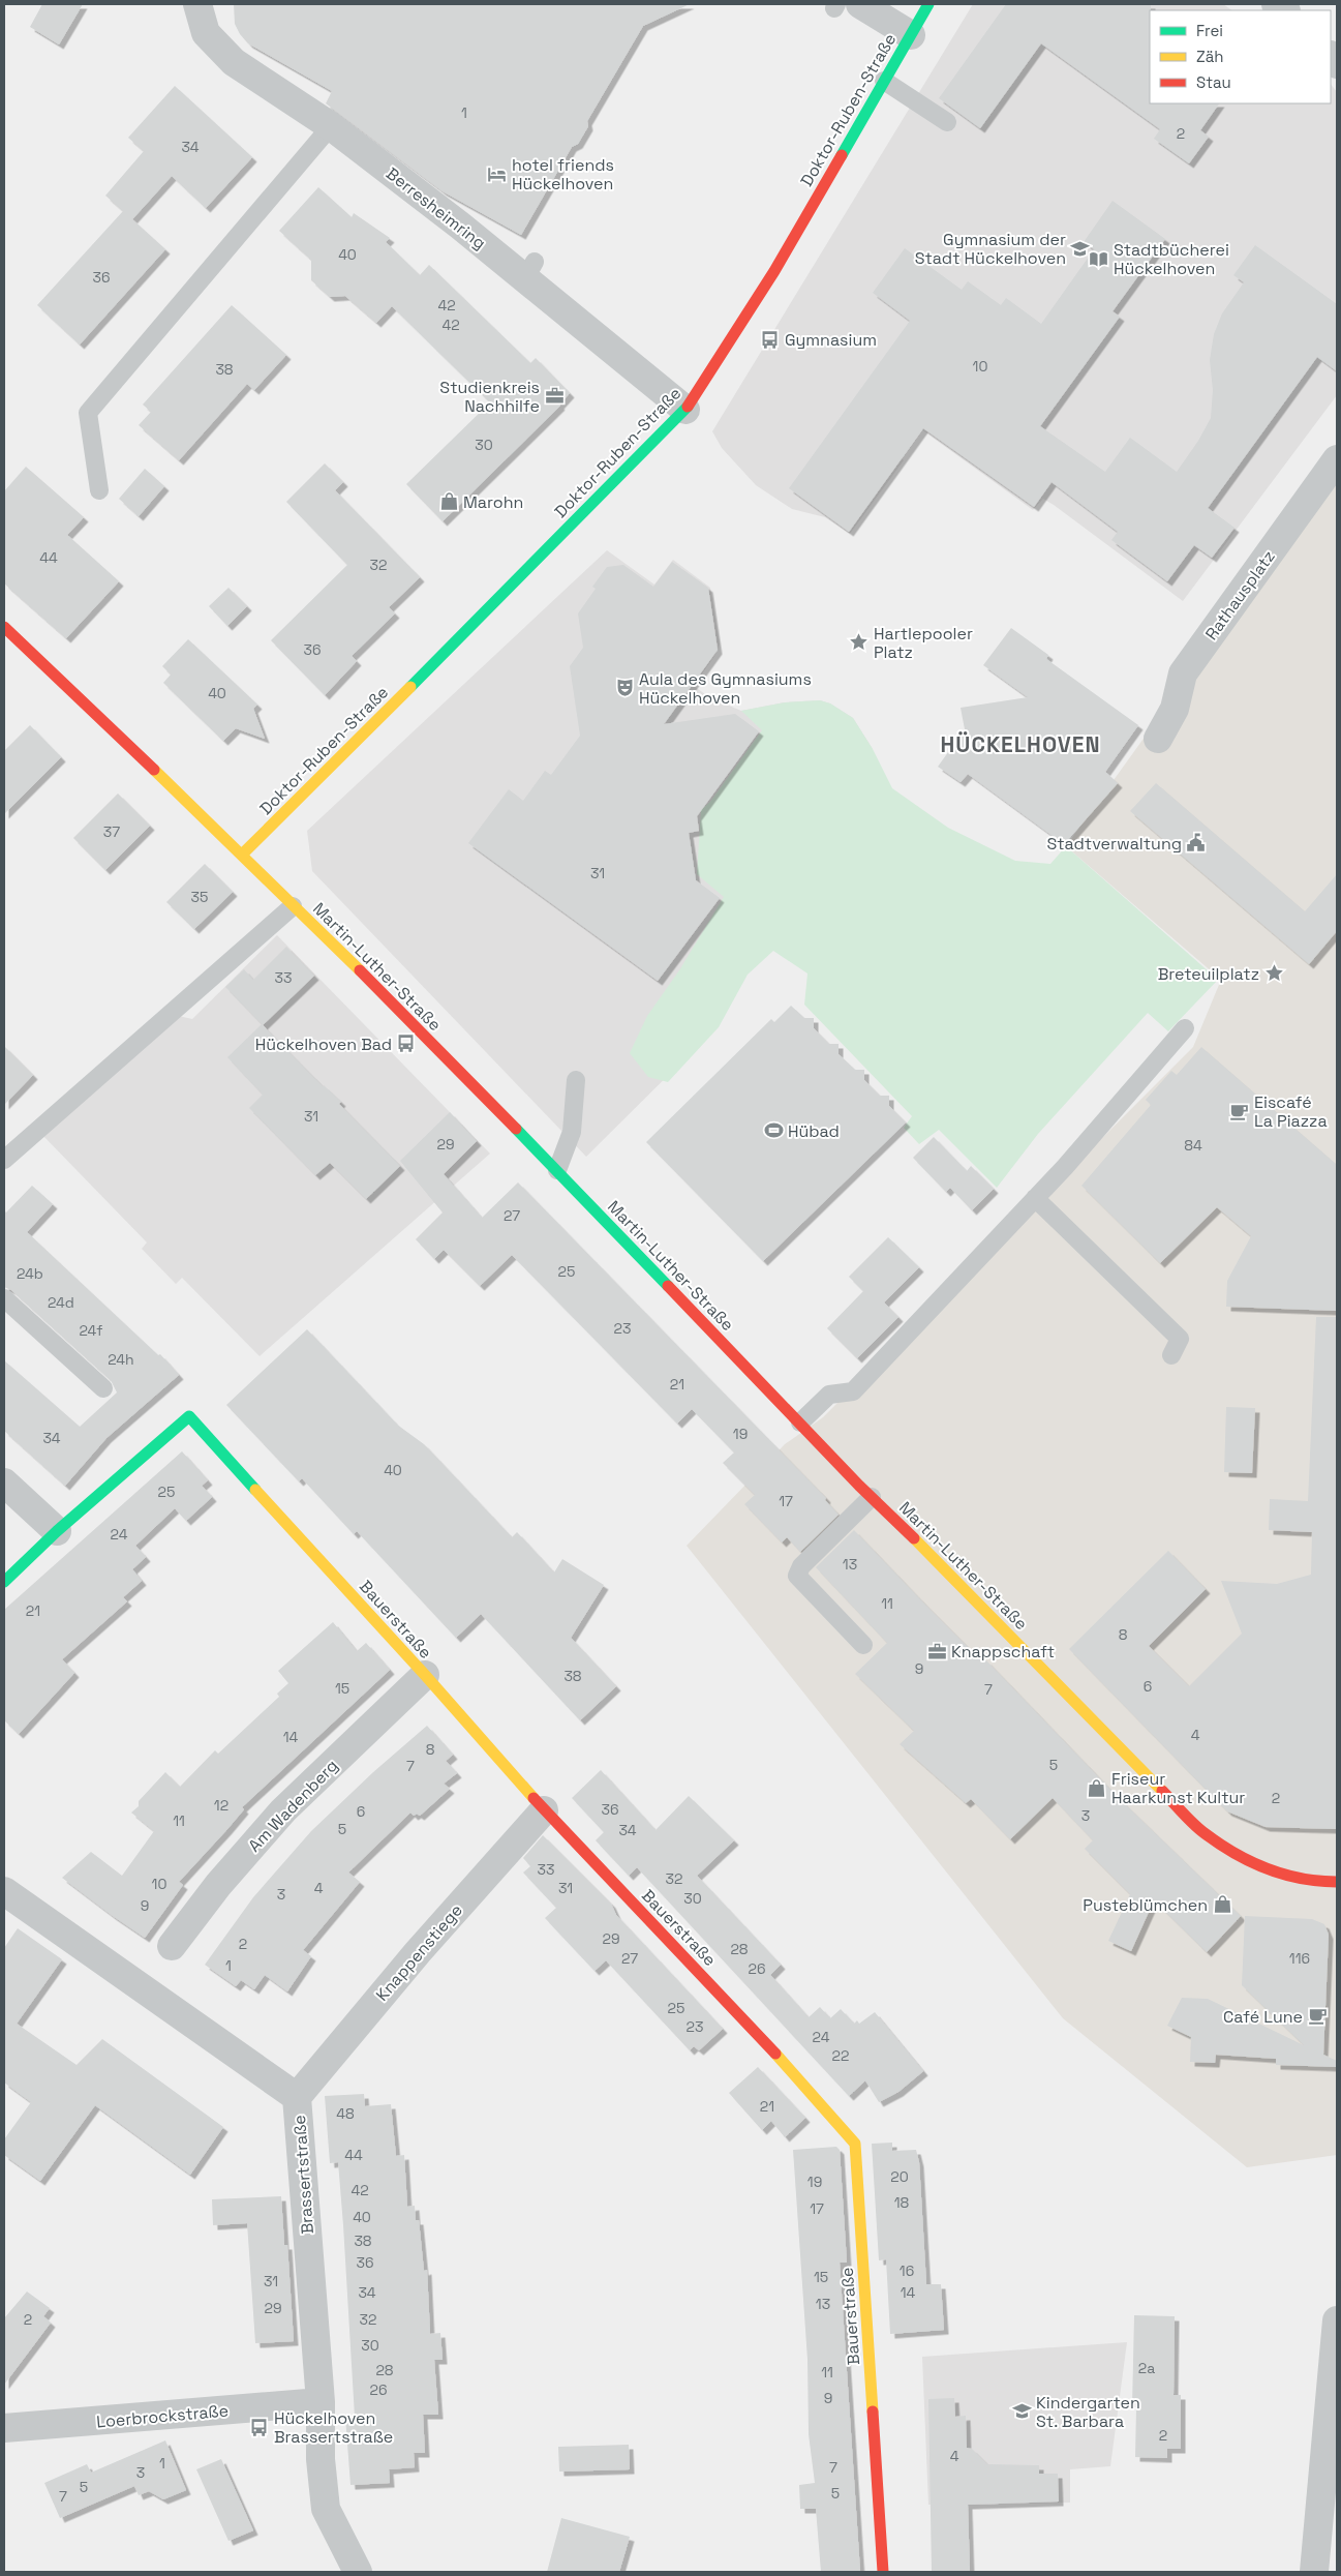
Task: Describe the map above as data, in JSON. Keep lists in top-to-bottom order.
{
  "streets": {
    "street": [
      "Doktor-Ruben-Straße",
      "Berresheimring",
      "Rathausplatz",
      "Martin-Luther-Straße",
      "Bauerstraße",
      "Am Wadenberg",
      "Knappenstiege",
      "Brassertstraße",
      "Loerbrockstraße"
    ]
  },
  "crossings": [
    ["Doktor-Ruben-Straße", "Berresheimring"],
    ["Doktor-Ruben-Straße", "Martin-Luther-Straße"],
    ["Bauerstraße", "Am Wadenberg"],
    ["Bauerstraße", "Knappenstiege"],
    ["Knappenstiege", "Brassertstraße"],
    ["Brassertstraße", "Loerbrockstraße"]
  ],
  "districts": ["HÜCKELHOVEN"],
  "places": {
    "hotel": ["hotel friends Hückelhoven"],
    "school or university": ["Gymnasium der Stadt Hückelhoven", "Kindergarten St. Barbara"],
    "library": ["Stadtbücherei Hückelhoven"],
    "bus stop": ["Gymnasium", "Hückelhoven Bad", "Hückelhoven Brassertstraße"],
    "office": ["Studienkreis Nachhilfe", "Knappschaft"],
    "shop": ["Marohn", "Friseur Haarkunst Kultur", "Pusteblümchen"],
    "place": ["Hartlepooler Platz", "Breteuilplatz"],
    "theatre": ["Aula des Gymnasiums Hückelhoven"],
    "public building": ["Stadtverwaltung"],
    "cafe": ["Eiscafé La Piazza", "Café Lune"],
    "sports": ["Hübad"]
  },
  "house_numbers": [
    "1",
    "2",
    "34",
    "40",
    "36",
    "42",
    "42",
    "10",
    "38",
    "30",
    "44",
    "32",
    "36",
    "40",
    "37",
    "31",
    "35",
    "33",
    "31",
    "29",
    "84",
    "27",
    "25",
    "24b",
    "24d",
    "23",
    "24f",
    "24h",
    "21",
    "19",
    "34",
    "40",
    "25",
    "17",
    "24",
    "13",
    "11",
    "21",
    "8",
    "9",
    "38",
    "6",
    "15",
    "7",
    "4",
    "14",
    "8",
    "5",
    "7",
    "2",
    "12",
    "36",
    "6",
    "3",
    "11",
    "5",
    "34",
    "33",
    "32",
    "10",
    "4",
    "31",
    "3",
    "30",
    "9",
    "29",
    "2",
    "28",
    "27",
    "116",
    "1",
    "26",
    "25",
    "23",
    "24",
    "22",
    "21",
    "48",
    "44",
    "20",
    "19",
    "42",
    "18",
    "17",
    "40",
    "38",
    "36",
    "16",
    "15",
    "31",
    "34",
    "14",
    "13",
    "29",
    "2",
    "32",
    "30",
    "2a",
    "28",
    "11",
    "26",
    "9",
    "2",
    "4",
    "1",
    "7",
    "3",
    "5",
    "5",
    "7"
  ],
  "legend": ["Frei", "Zäh", "Stau"]
}
